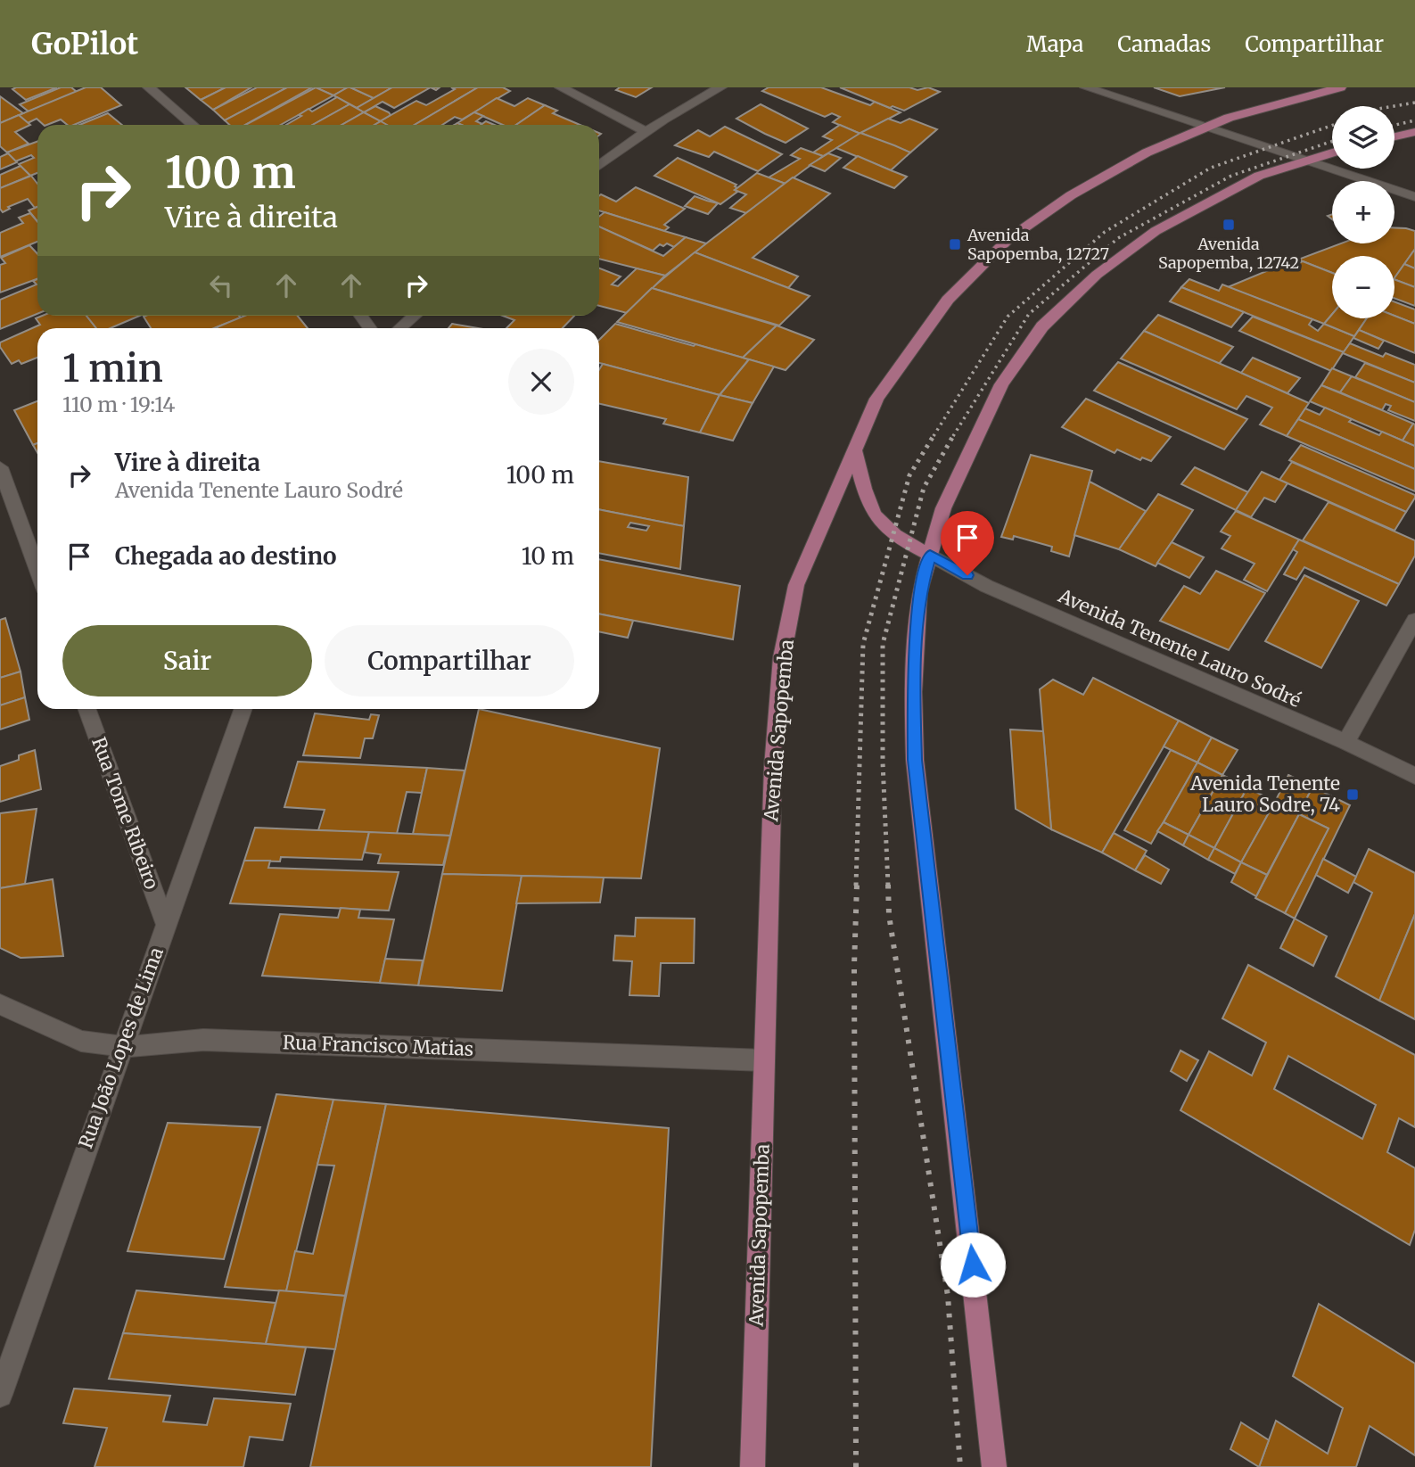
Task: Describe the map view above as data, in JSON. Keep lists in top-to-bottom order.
{
  "streets": {
    "main road": ["Avenida Sapopemba"],
    "street": [
      "Avenida Tenente Lauro Sodré",
      "Rua Tome Ribeiro",
      "Rua Francisco Matias",
      "Rua João Lopes de Lima"
    ]
  },
  "crossings": [
    ["Avenida Sapopemba", "Rua Francisco Matias"],
    ["Rua Tome Ribeiro", "Rua João Lopes de Lima"],
    ["Rua Francisco Matias", "Rua João Lopes de Lima"]
  ],
  "places": {
    "transit": ["Avenida Sapopemba, 12742", "Avenida Sapopemba, 12727", "Avenida Tenente Lauro Sodre, 74"]
  },
  "page": {
    "header": "GoPilot",
    "nav": ["Mapa", "Camadas", "Compartilhar"],
    "map_buttons": ["+", "−"],
    "turn": ["100 m", "Vire à direita"],
    "heading": ["1 min", "110 m · 19:14"],
    "list": [
      {
        "name": "Vire à direita",
        "note": "Avenida Tenente Lauro Sodré",
        "value": "100 m"
      },
      {
        "name": "Chegada ao destino",
        "value": "10 m"
      }
    ],
    "buttons": ["Sair", "Compartilhar"]
  }
}
